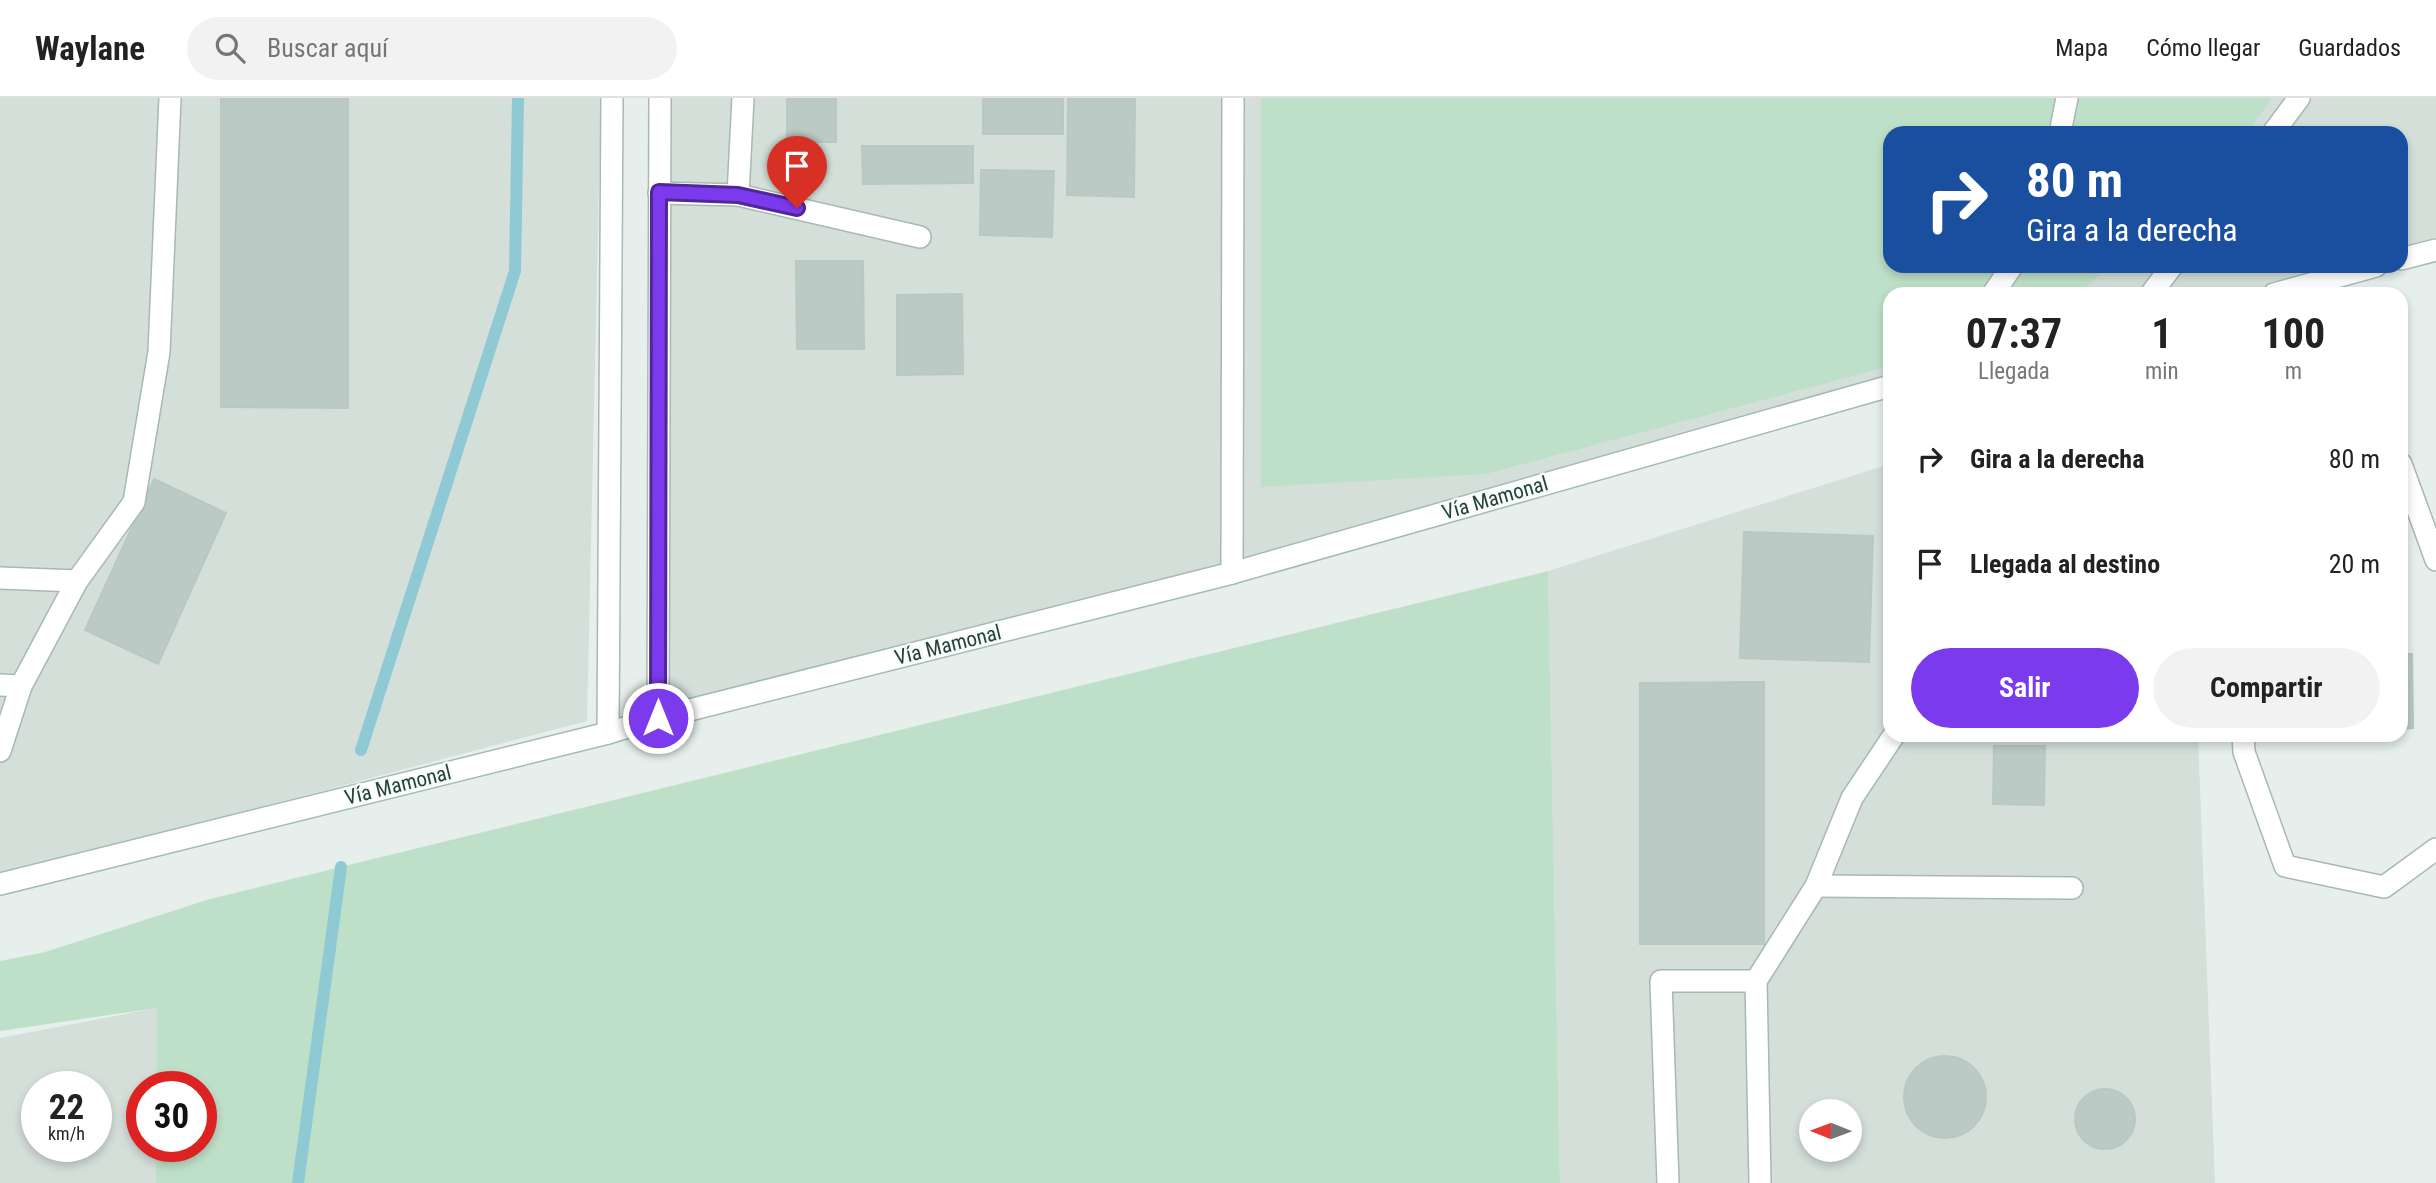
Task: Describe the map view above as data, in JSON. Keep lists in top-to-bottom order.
{
  "streets": {
    "street": ["Vía Mamonal"]
  },
  "north": "left",
  "page": {
    "header": "Waylane",
    "search": "Buscar aquí",
    "nav": ["Mapa", "Cómo llegar", "Guardados"],
    "turn": ["80 m", "Gira a la derecha"],
    "eta": [
      "07:37",
      "Llegada",
      "1",
      "min",
      "100",
      "m"
    ],
    "list": [
      {
        "name": "Gira a la derecha",
        "value": "80 m"
      },
      {
        "name": "Llegada al destino",
        "value": "20 m"
      }
    ],
    "buttons": ["Salir", "Compartir"],
    "speed": "22 km/h",
    "limit": "30"
  }
}
